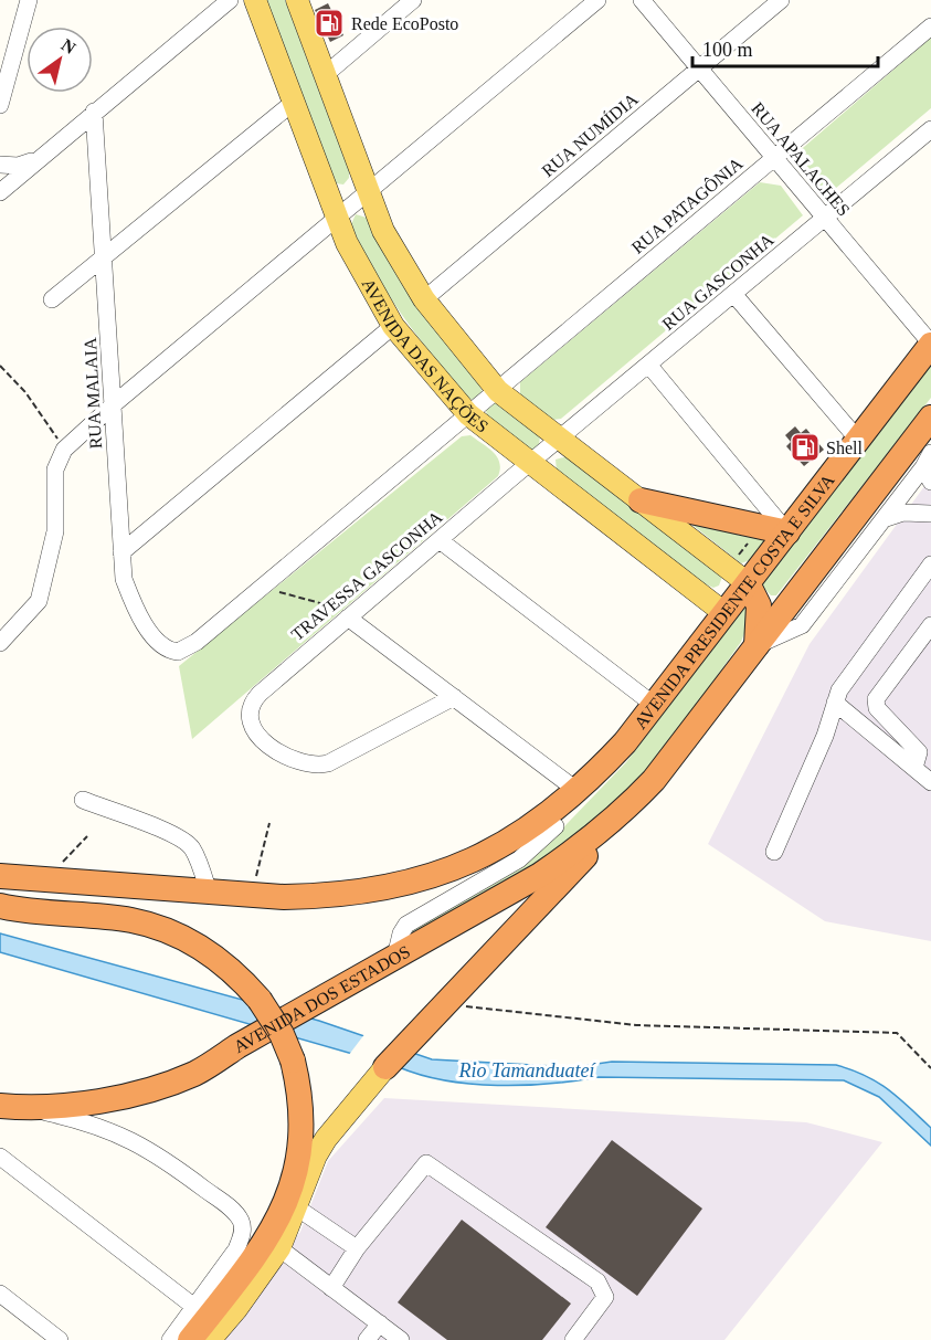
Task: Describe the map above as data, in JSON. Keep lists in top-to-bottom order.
{
  "streets": {
    "highway": ["AVENIDA PRESIDENTE COSTA E SILVA", "AVENIDA DOS ESTADOS"],
    "main road": ["AVENIDA DAS NAÇÕES"],
    "street": [
      "RUA NUMÍDIA",
      "RUA APALACHES",
      "RUA PATAGÔNIA",
      "RUA GASCONHA",
      "RUA MALAIA",
      "TRAVESSA GASCONHA"
    ]
  },
  "crossings": [
    ["RUA NUMÍDIA", "RUA APALACHES"],
    ["RUA NUMÍDIA", "AVENIDA DAS NAÇÕES"],
    ["RUA APALACHES", "RUA PATAGÔNIA"],
    ["RUA APALACHES", "RUA GASCONHA"],
    ["RUA APALACHES", "AVENIDA PRESIDENTE COSTA E SILVA"],
    ["RUA PATAGÔNIA", "AVENIDA DAS NAÇÕES"],
    ["RUA PATAGÔNIA", "RUA MALAIA"],
    ["RUA GASCONHA", "AVENIDA DAS NAÇÕES"],
    ["RUA GASCONHA", "TRAVESSA GASCONHA"],
    ["AVENIDA DAS NAÇÕES", "TRAVESSA GASCONHA"],
    ["AVENIDA DAS NAÇÕES", "AVENIDA PRESIDENTE COSTA E SILVA"]
  ],
  "water": ["Rio Tamanduateí"],
  "places": {
    "fuel station": ["Rede EcoPosto", "Shell"]
  },
  "scale_bar": "100 m",
  "north": "top right"
}
